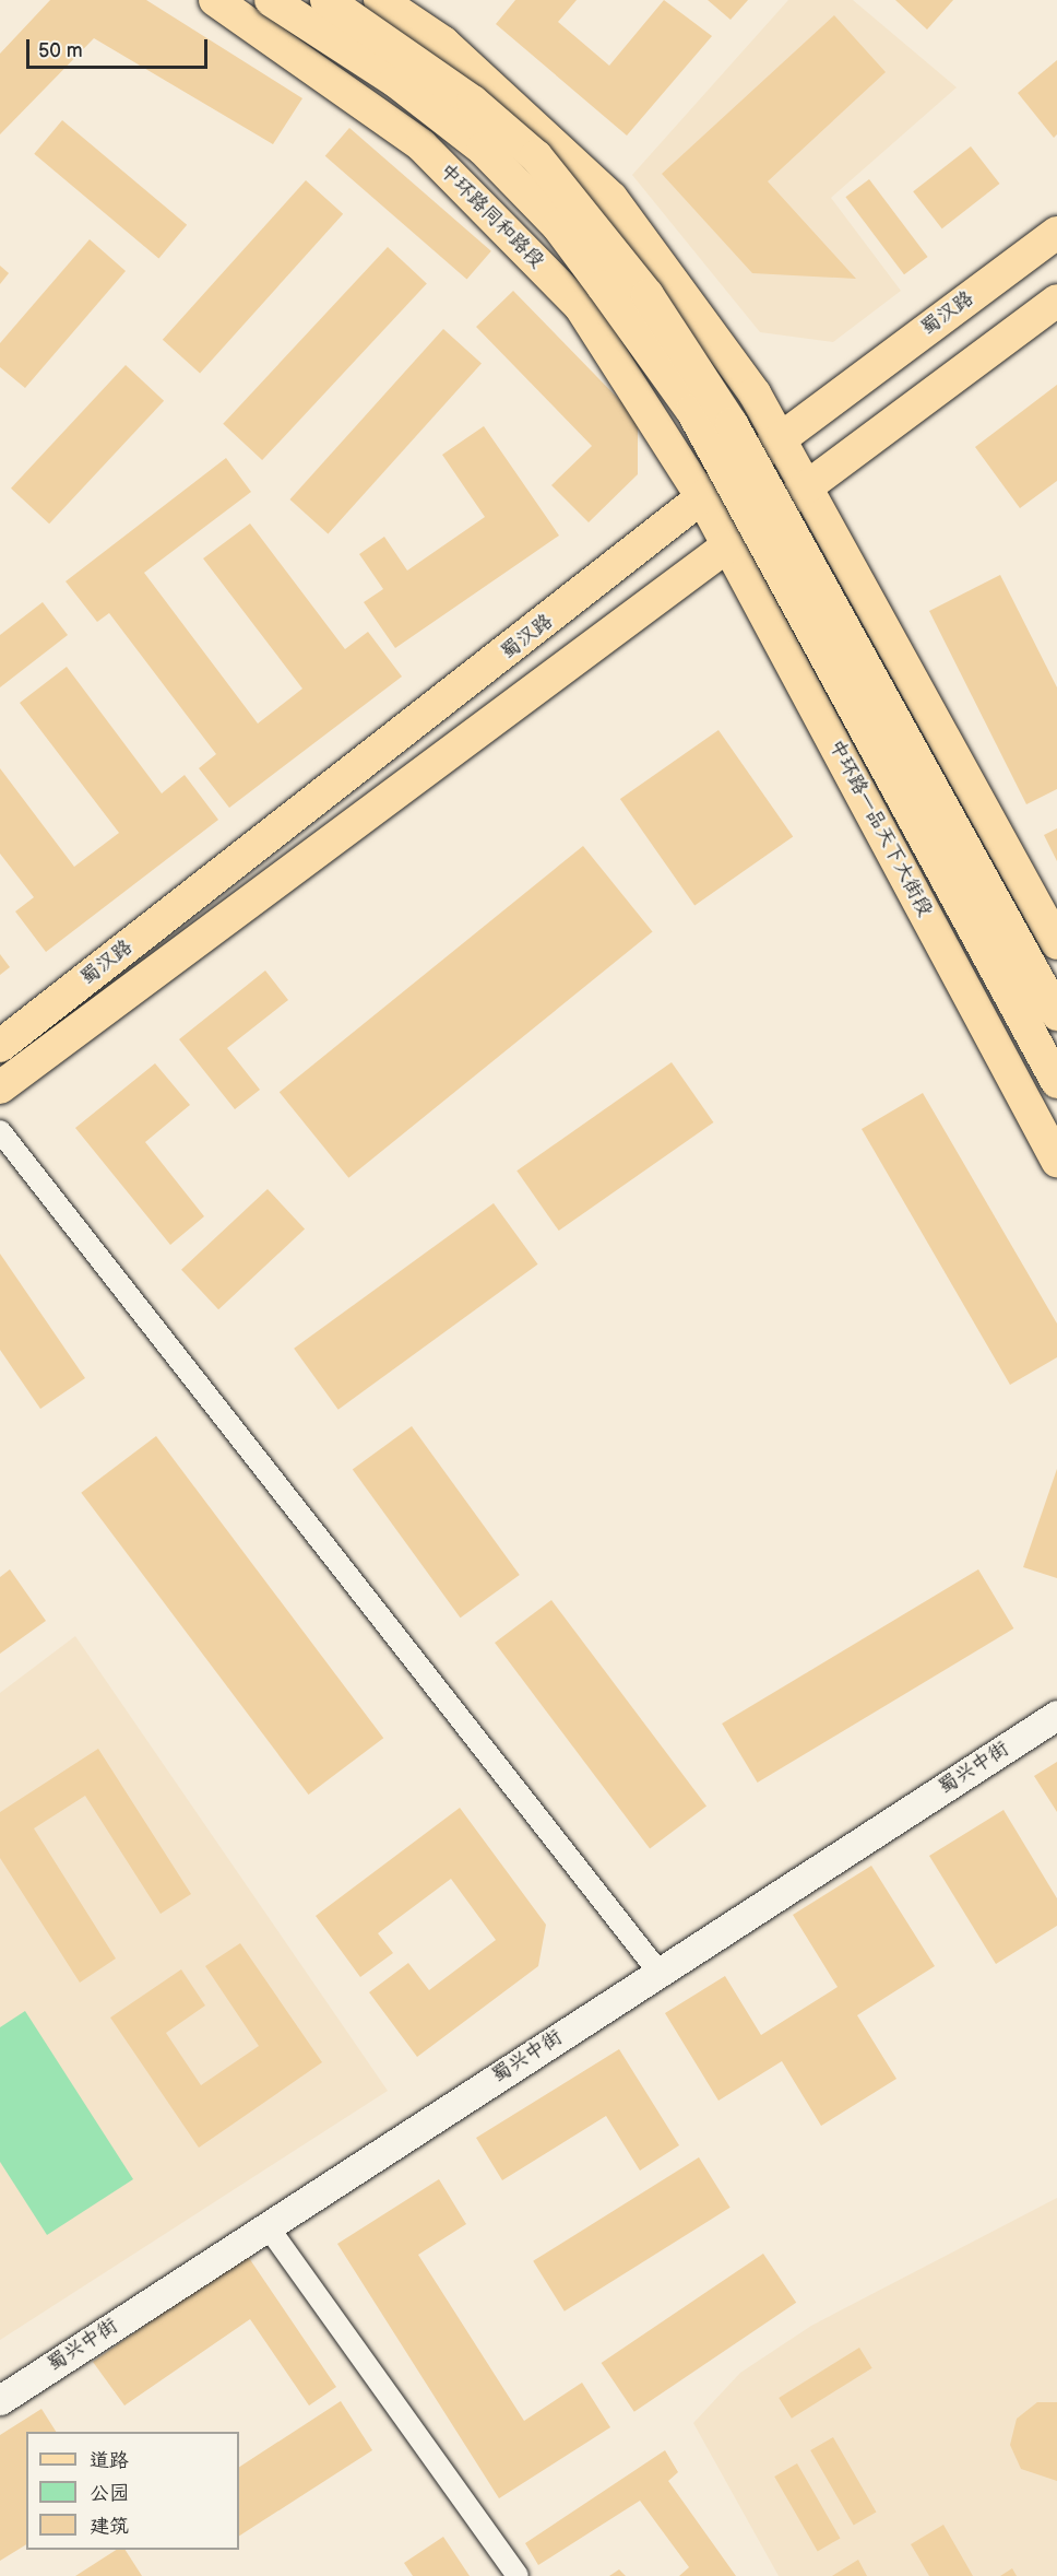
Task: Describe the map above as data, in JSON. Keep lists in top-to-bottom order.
{
  "streets": {
    "main road": ["中环路同和路段", "蜀汉路", "中环路一品天下大街段"],
    "street": ["蜀兴中街"]
  },
  "crossings": [
    ["中环路同和路段", "蜀汉路"],
    ["中环路同和路段", "中环路一品天下大街段"],
    ["蜀汉路", "中环路一品天下大街段"]
  ],
  "legend": ["道路", "公园", "建筑"],
  "scale_bar": "50 m"
}
